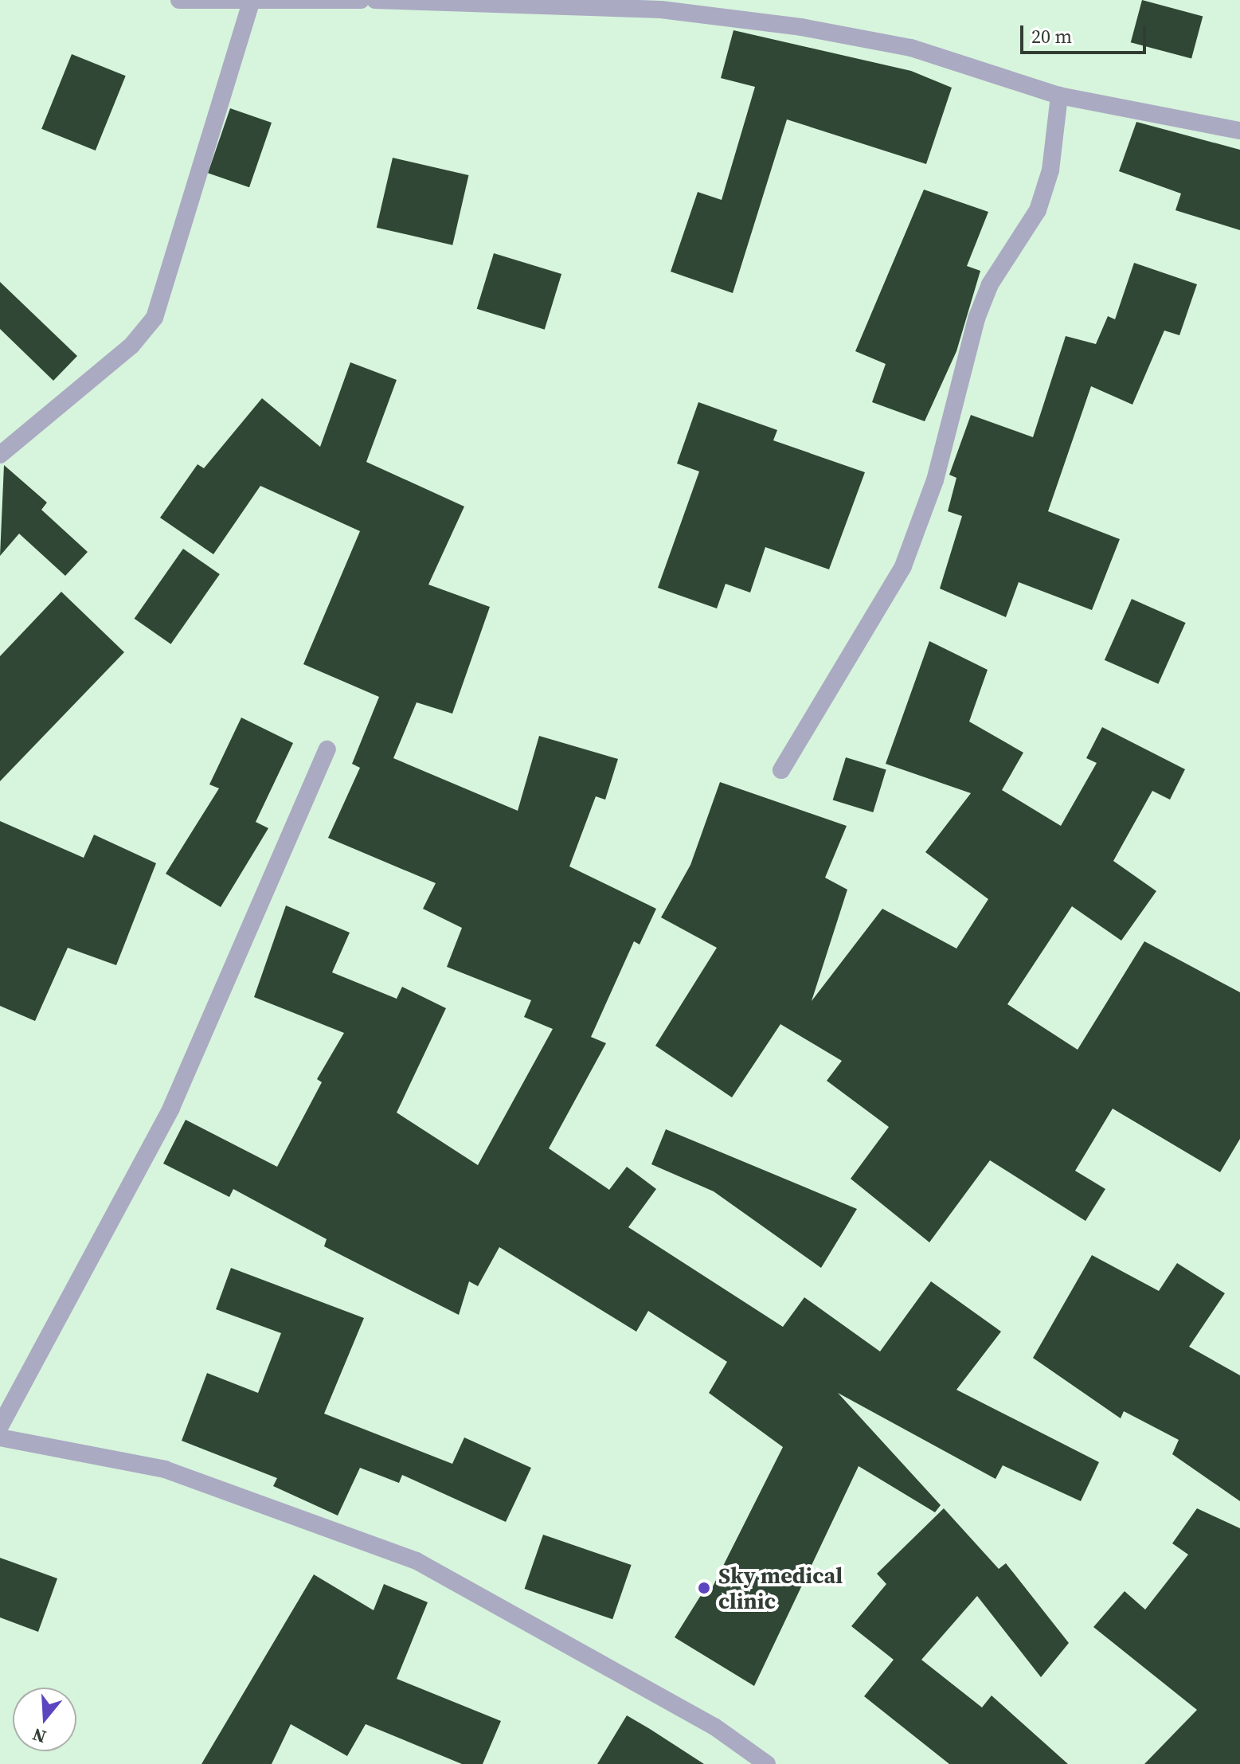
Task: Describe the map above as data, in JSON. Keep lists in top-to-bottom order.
{
  "places": ["Sky medical clinic"],
  "scale_bar": "20 m",
  "north": "bottom"
}
